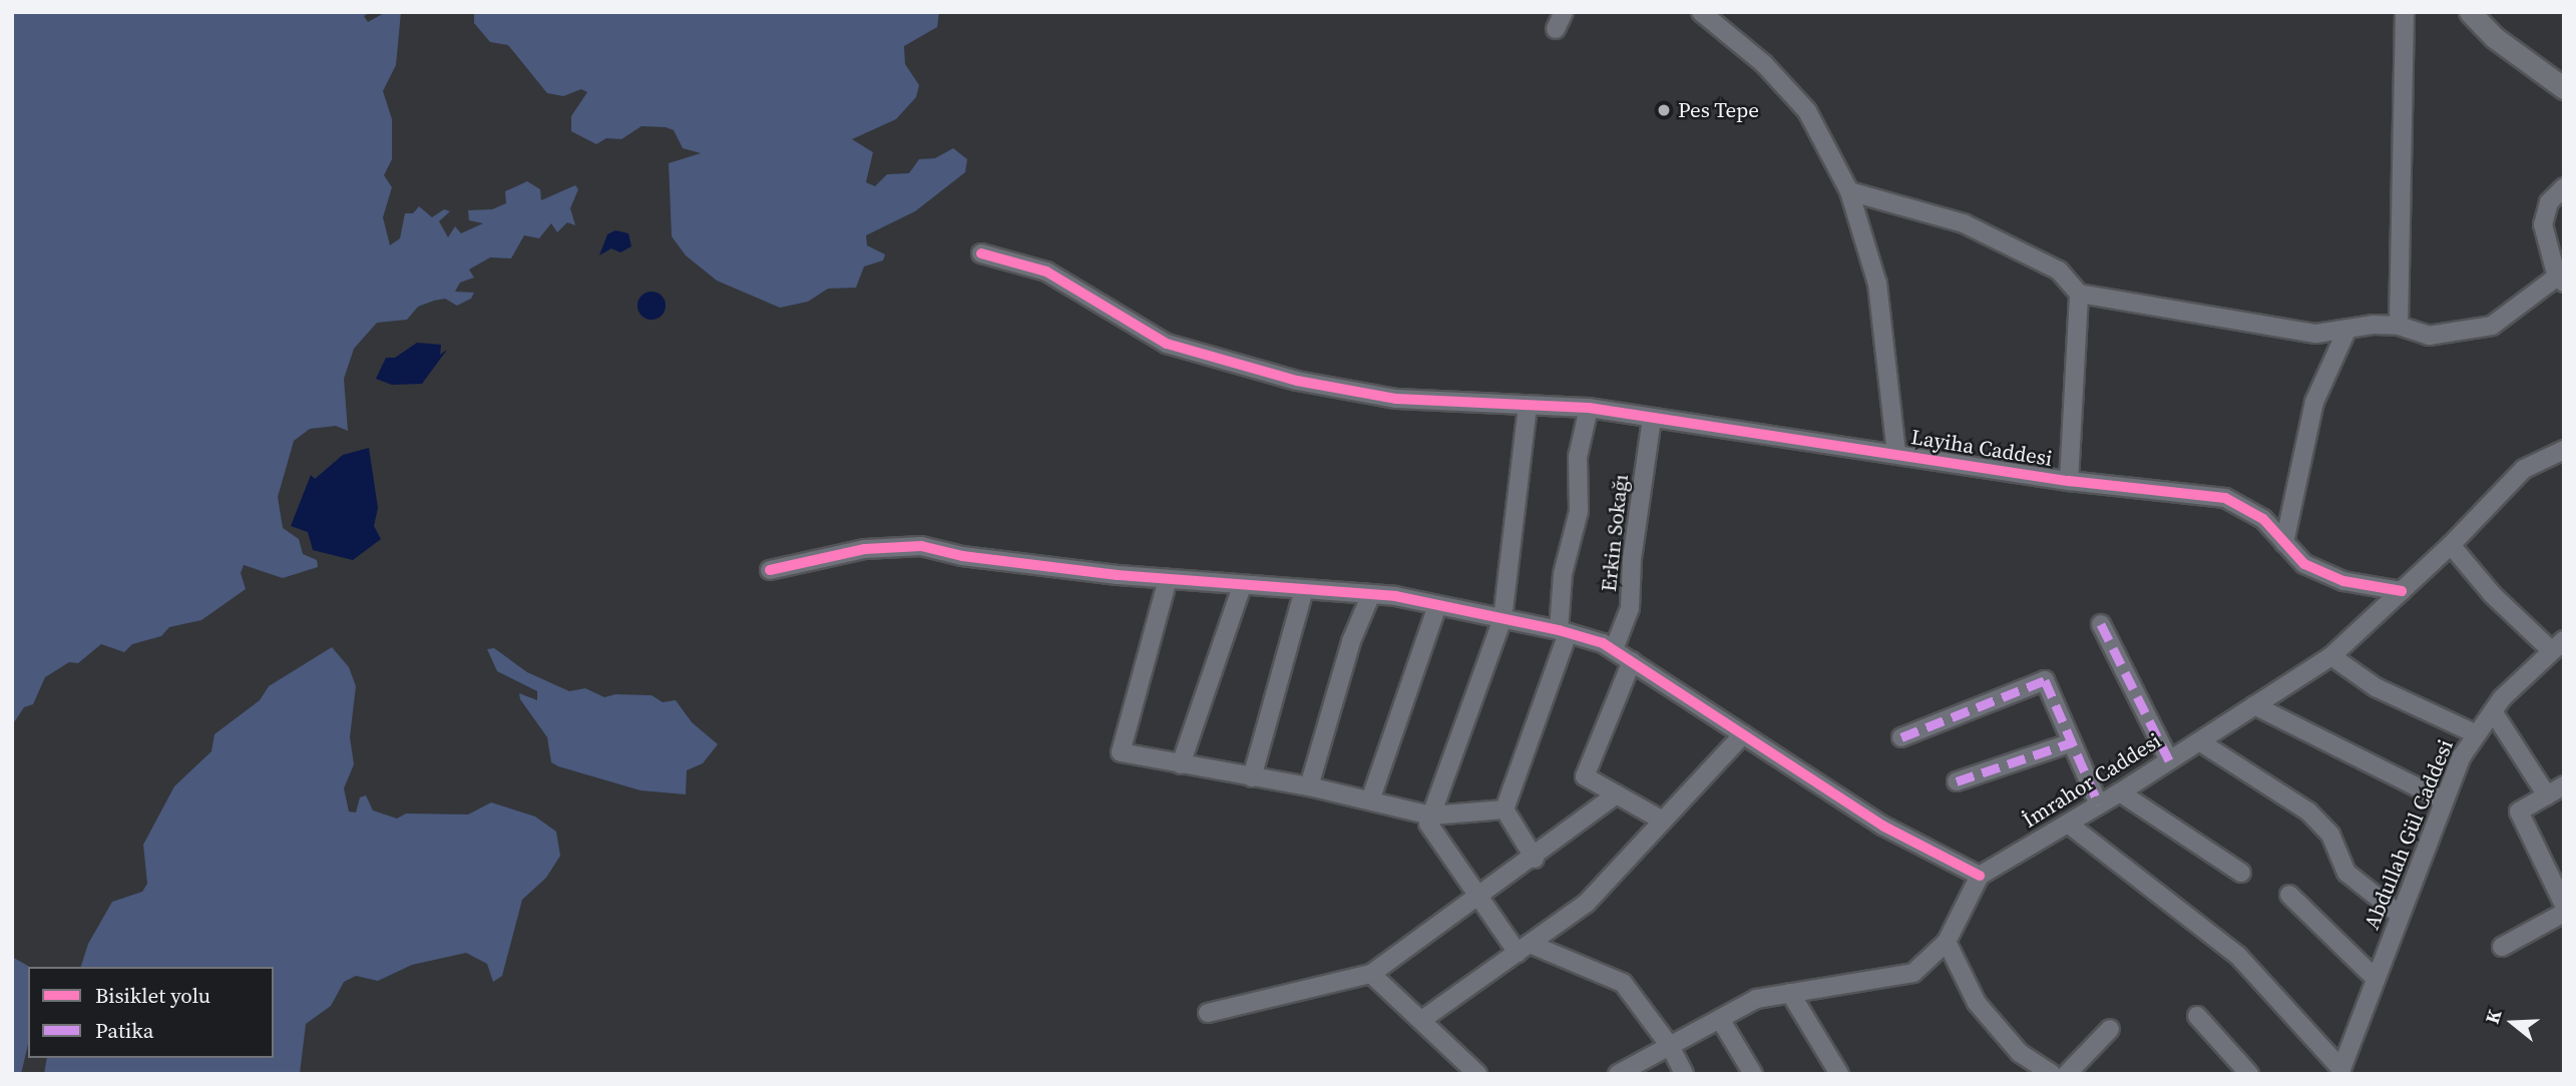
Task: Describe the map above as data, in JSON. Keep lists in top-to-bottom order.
{
  "streets": {
    "street": [
      "Layiha Caddesi",
      "Erkin Sokağı",
      "İmrahor Caddesi",
      "Abdullah Gül Caddesi"
    ]
  },
  "crossings": [
    ["Layiha Caddesi", "Erkin Sokağı"],
    ["Layiha Caddesi", "İmrahor Caddesi"]
  ],
  "places": ["Pes Tepe"],
  "legend": ["Bisiklet yolu", "Patika"],
  "north": "left"
}
